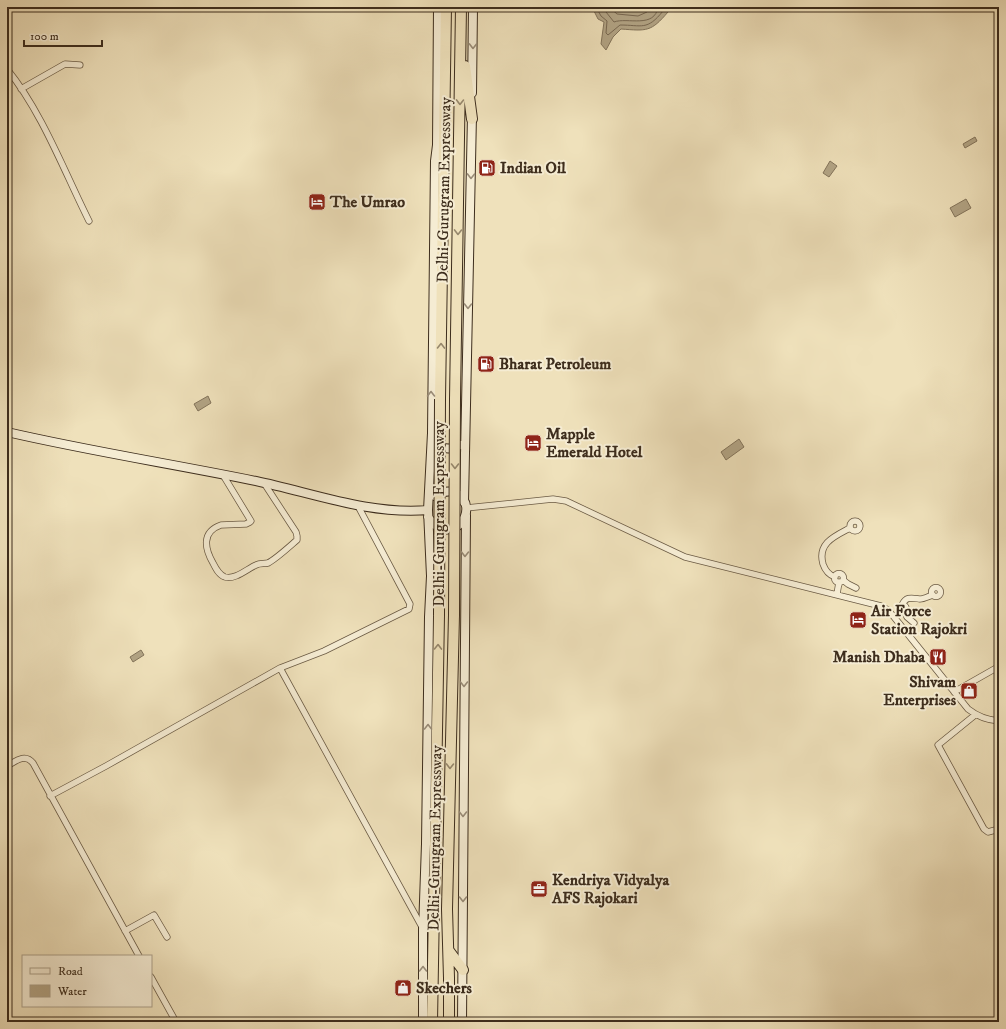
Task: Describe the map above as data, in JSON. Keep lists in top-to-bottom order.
{
  "streets": {
    "highway": ["Delhi-Gurugram Expressway"]
  },
  "places": {
    "fuel station": ["Indian Oil", "Bharat Petroleum"],
    "hotel": ["The Umrao", "Mapple Emerald Hotel", "Air Force Station Rajokri"],
    "restaurant": ["Manish Dhaba"],
    "shop": ["Shivam Enterprises", "Skechers"],
    "office": ["Kendriya Vidyalya AFS Rajokari"]
  },
  "legend": ["Road", "Water"],
  "scale_bar": "100 m"
}
